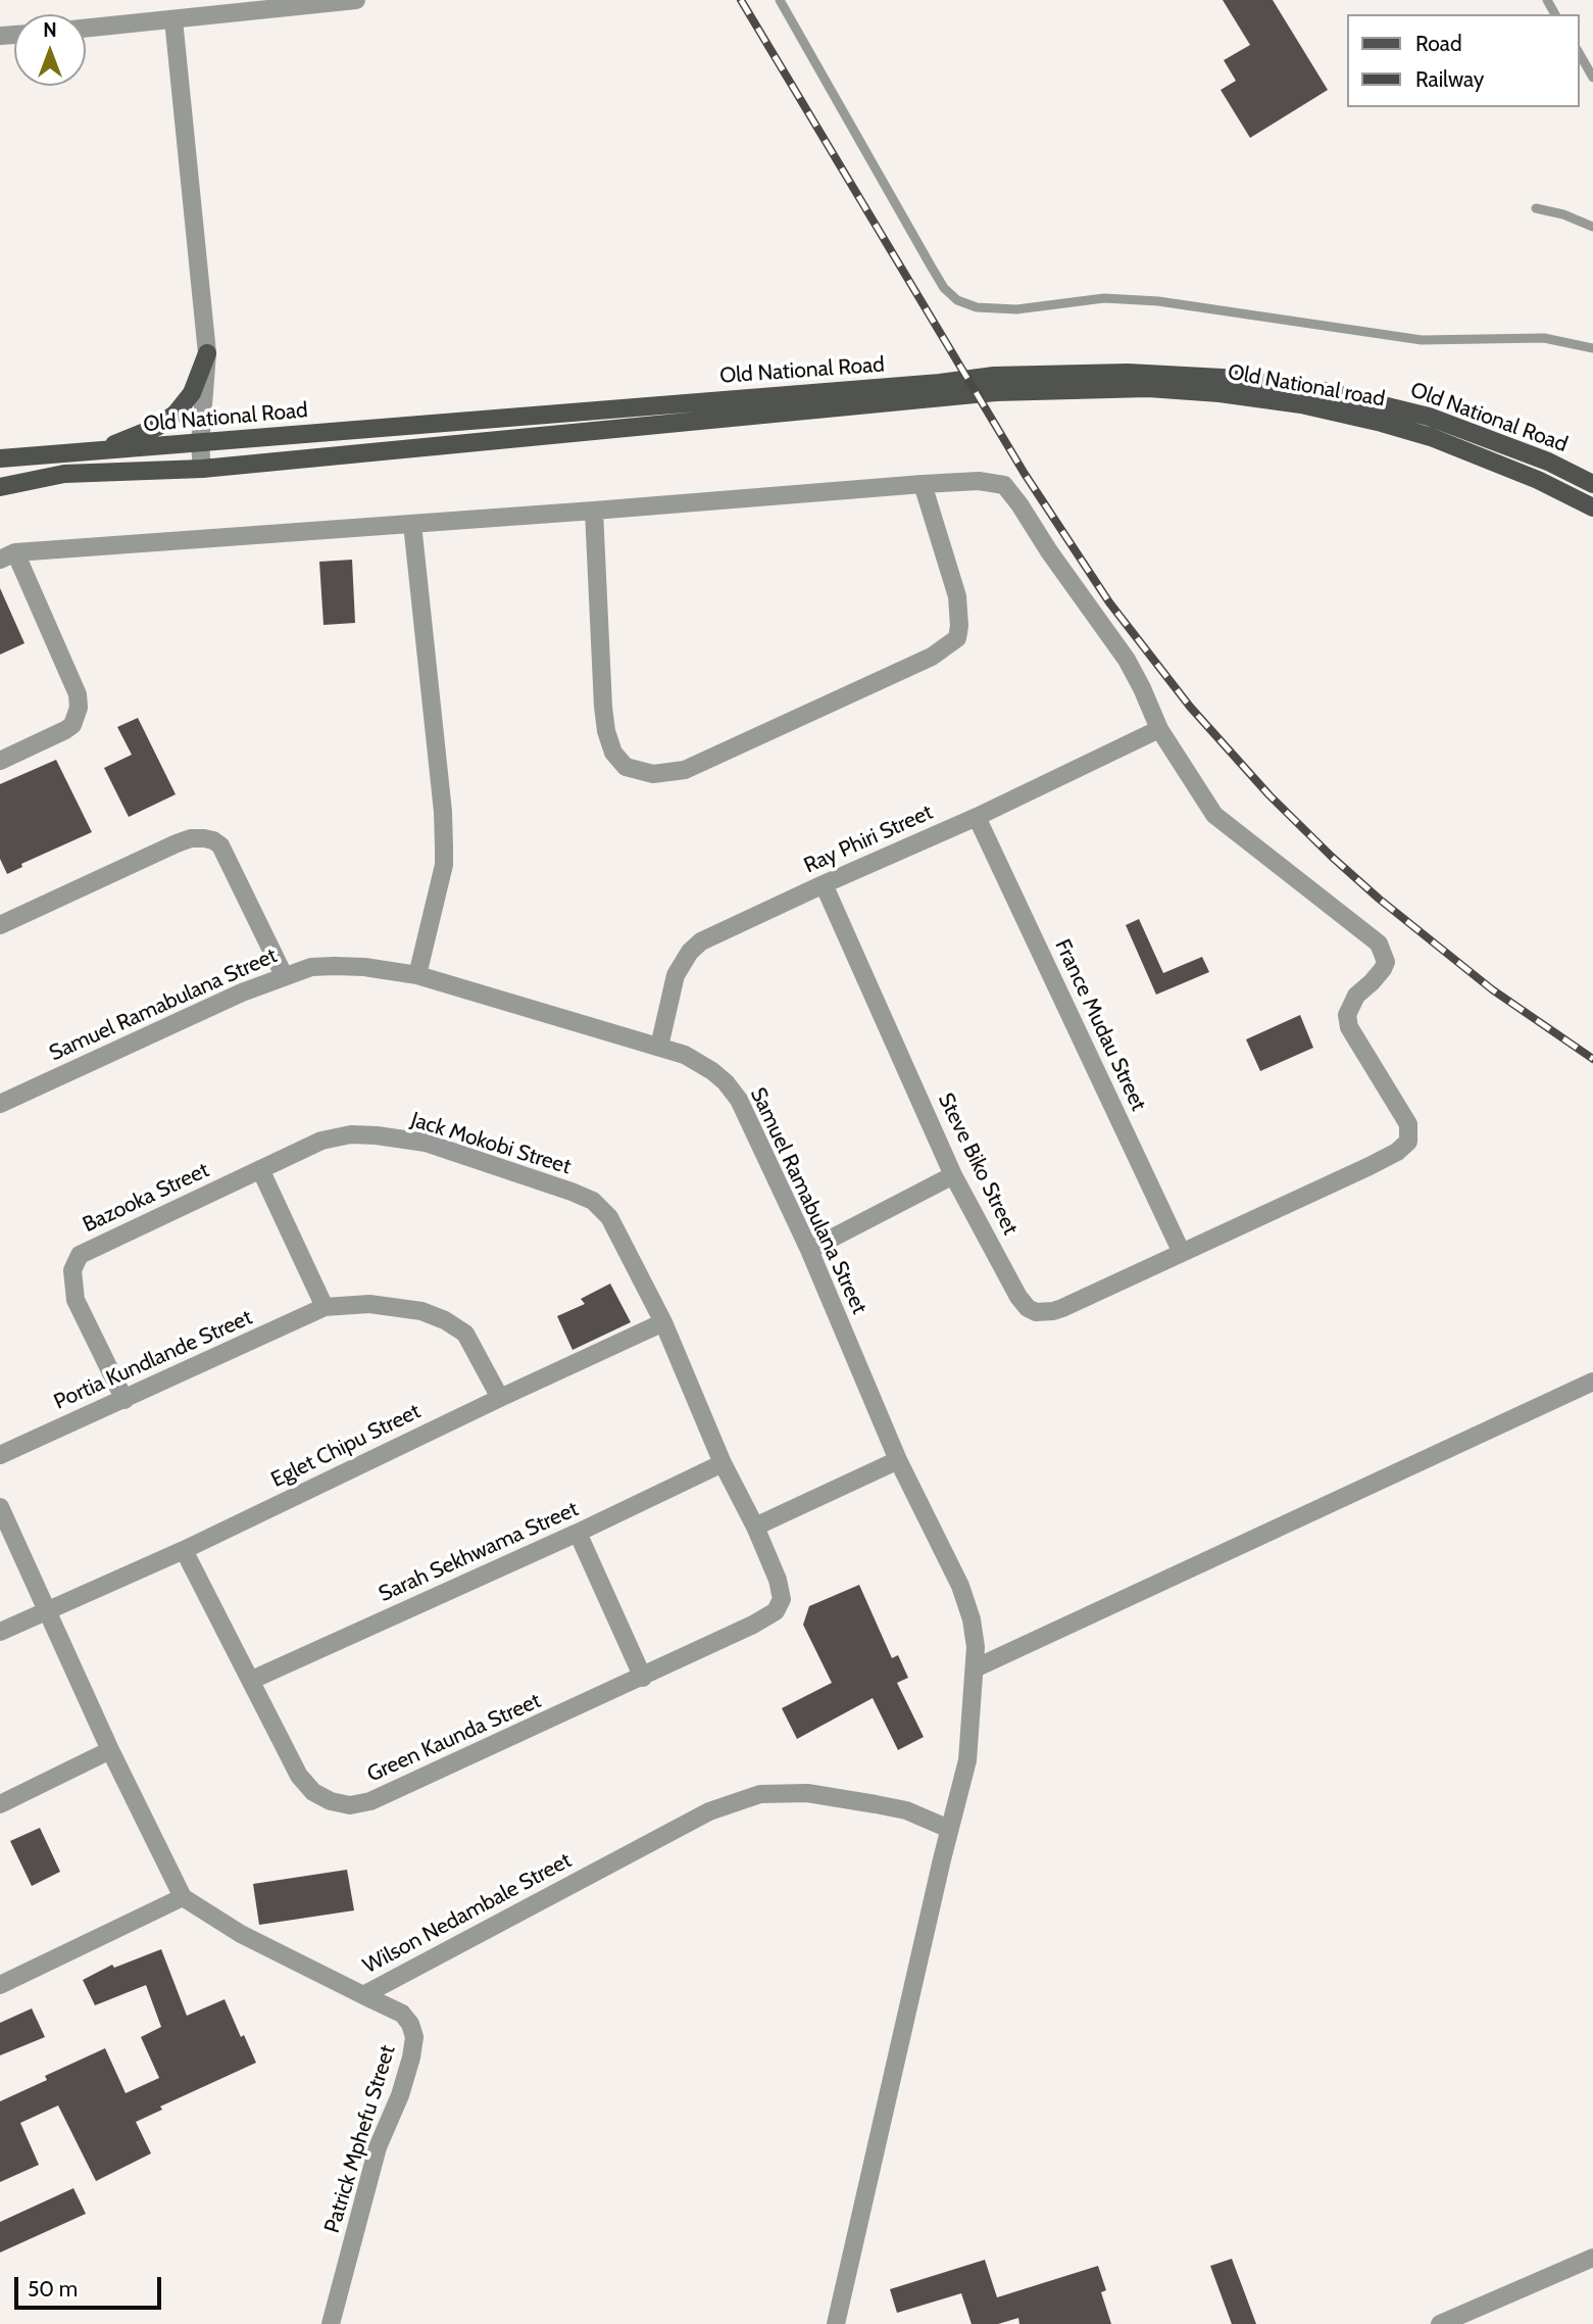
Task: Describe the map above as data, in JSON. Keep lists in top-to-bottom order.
{
  "streets": {
    "main road": ["Old National Road", "Old National road"],
    "street": [
      "Ray Phiri Street",
      "Samuel Ramabulana Street",
      "France Mudau Street",
      "Jack Mokobi Street",
      "Steve Biko Street",
      "Bazooka Street",
      "Portia Kundlande Street",
      "Eglet Chipu Street",
      "Sarah Sekhwama Street",
      "Green Kaunda Street",
      "Wilson Nedambale Street",
      "Patrick Mphefu Street"
    ]
  },
  "crossings": [
    ["Old National Road", "Old National road"],
    ["Ray Phiri Street", "Samuel Ramabulana Street"],
    ["Ray Phiri Street", "France Mudau Street"],
    ["Ray Phiri Street", "Steve Biko Street"],
    ["Samuel Ramabulana Street", "Wilson Nedambale Street"],
    ["France Mudau Street", "Steve Biko Street"],
    ["Jack Mokobi Street", "Bazooka Street"],
    ["Jack Mokobi Street", "Eglet Chipu Street"],
    ["Jack Mokobi Street", "Sarah Sekhwama Street"],
    ["Jack Mokobi Street", "Green Kaunda Street"],
    ["Bazooka Street", "Portia Kundlande Street"],
    ["Eglet Chipu Street", "Green Kaunda Street"],
    ["Sarah Sekhwama Street", "Green Kaunda Street"],
    ["Wilson Nedambale Street", "Patrick Mphefu Street"]
  ],
  "legend": ["Road", "Railway"],
  "scale_bar": "50 m",
  "north": "top"
}
